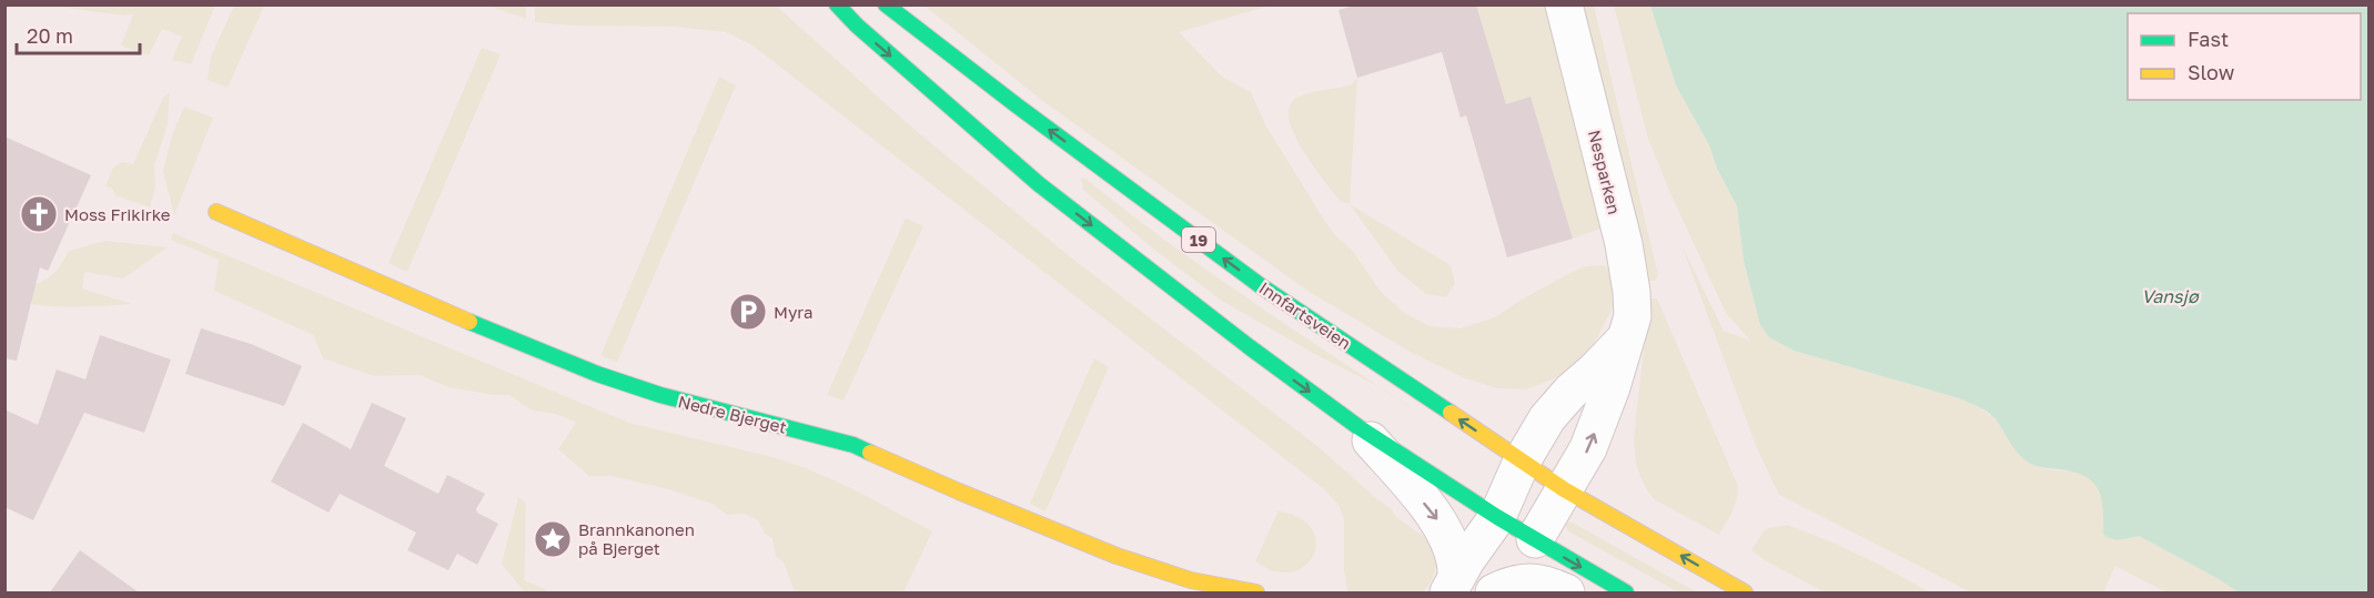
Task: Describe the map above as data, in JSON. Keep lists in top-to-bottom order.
{
  "streets": {
    "main road": ["19", "Innfartsveien", "Nedre Bjerget"],
    "street": ["Nesparken"]
  },
  "crossings": [
    ["Nesparken", "Innfartsveien"]
  ],
  "water": ["Vansjø"],
  "places": {
    "church": ["Moss Frikirke"],
    "parking": ["Myra"],
    "place": ["Brannkanonen på Bjerget"]
  },
  "legend": ["Fast", "Slow"],
  "scale_bar": "20 m"
}
